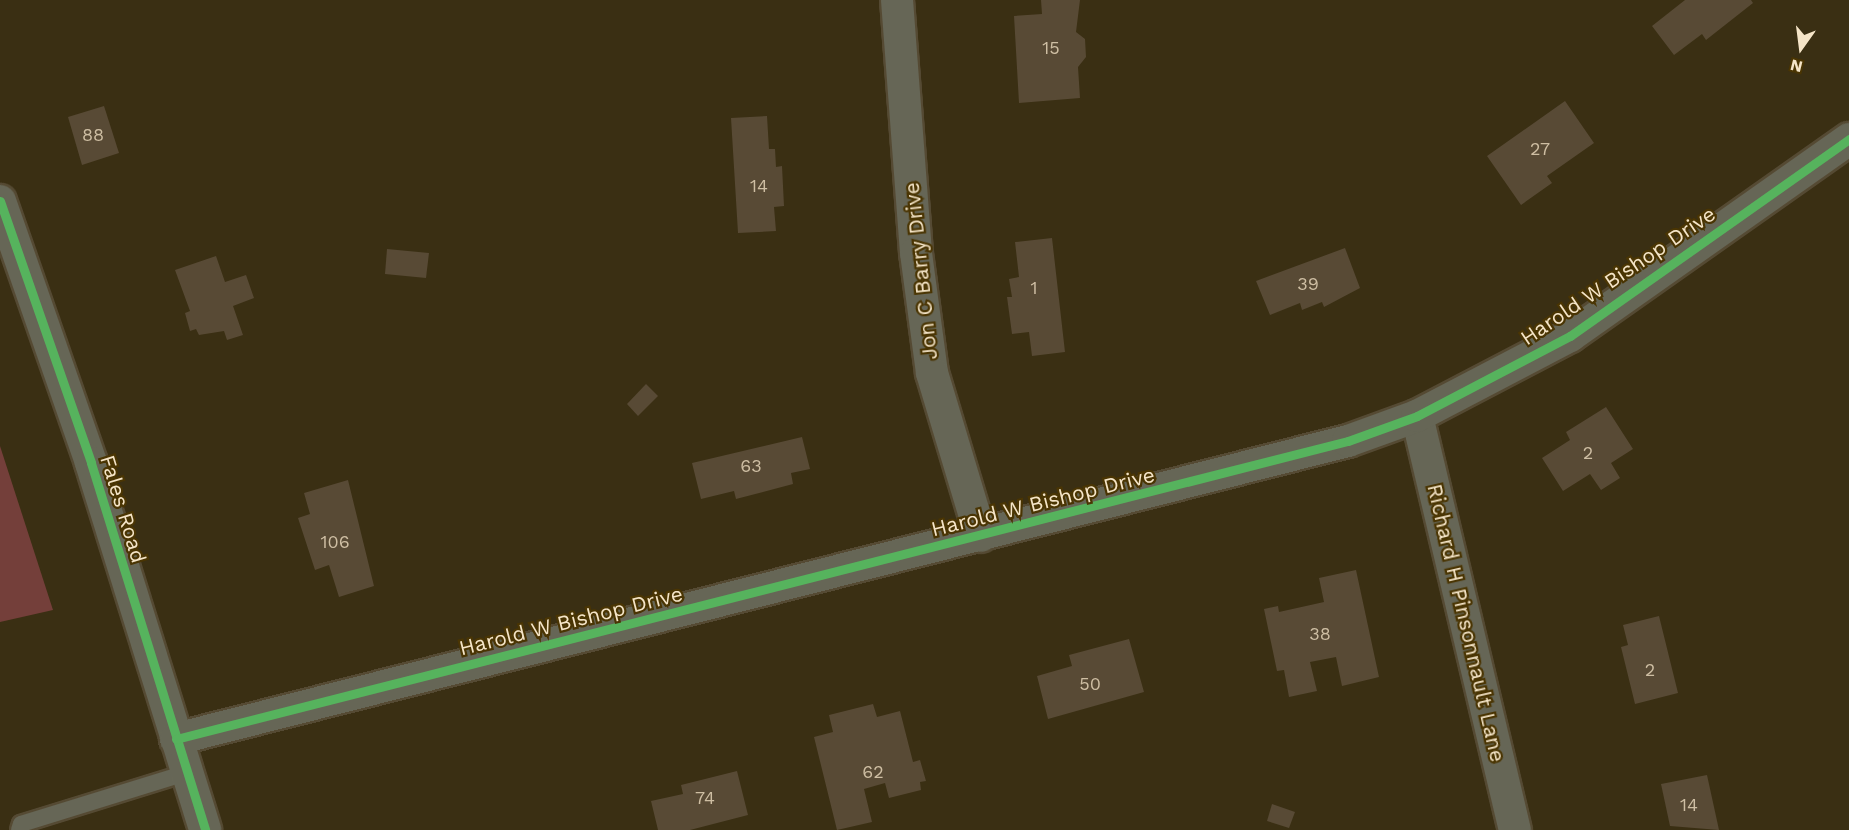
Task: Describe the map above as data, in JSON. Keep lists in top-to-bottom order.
{
  "streets": {
    "street": [
      "Jon C Barry Drive",
      "Harold W Bishop Drive",
      "Fales Road",
      "Richard H Pinsonnault Lane"
    ]
  },
  "crossings": [
    ["Jon C Barry Drive", "Harold W Bishop Drive"],
    ["Harold W Bishop Drive", "Fales Road"],
    ["Harold W Bishop Drive", "Richard H Pinsonnault Lane"]
  ],
  "house_numbers": [
    "15",
    "88",
    "27",
    "14",
    "39",
    "1",
    "2",
    "63",
    "106",
    "38",
    "2",
    "50",
    "62",
    "74",
    "14"
  ],
  "north": "bottom"
}
